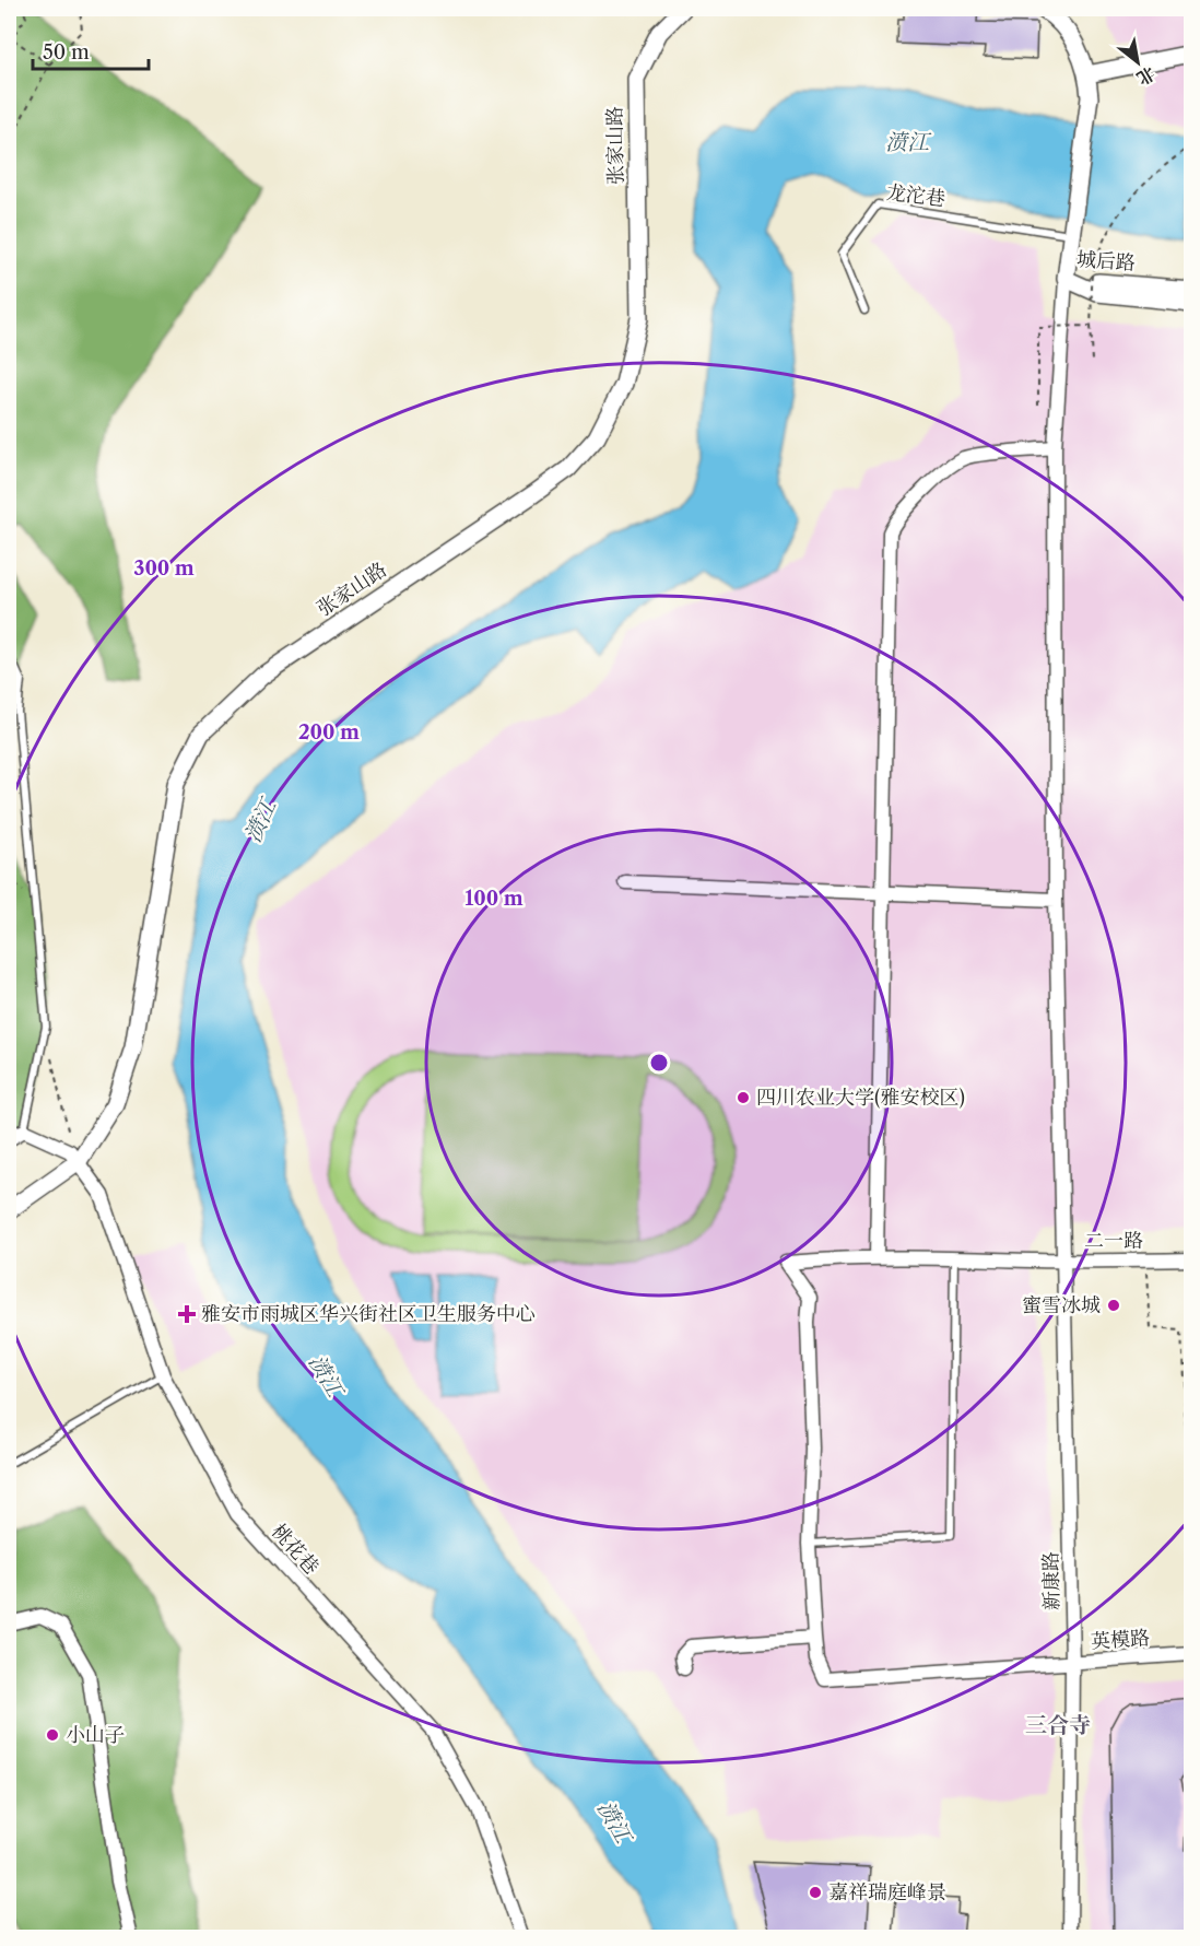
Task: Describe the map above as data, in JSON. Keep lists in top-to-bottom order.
{
  "streets": {
    "street": [
      "张家山路",
      "城后路",
      "二一路",
      "桃花巷",
      "新康路",
      "英模路"
    ],
    "lane": ["龙沱巷"]
  },
  "crossings": [
    ["张家山路", "桃花巷"],
    ["城后路", "新康路"],
    ["二一路", "新康路"],
    ["新康路", "英模路"]
  ],
  "districts": ["三合寺"],
  "water": ["𣸣江"],
  "places": {
    "other": [
      "四川农业大学(雅安校区)",
      "蜜雪冰城",
      "小山子",
      "嘉祥瑞庭峰景"
    ],
    "health": ["雅安市雨城区华兴街社区卫生服务中心"]
  },
  "scale_bar": "50 m",
  "north": "bottom right",
  "rings": ["300 m", "200 m", "100 m"]
}
